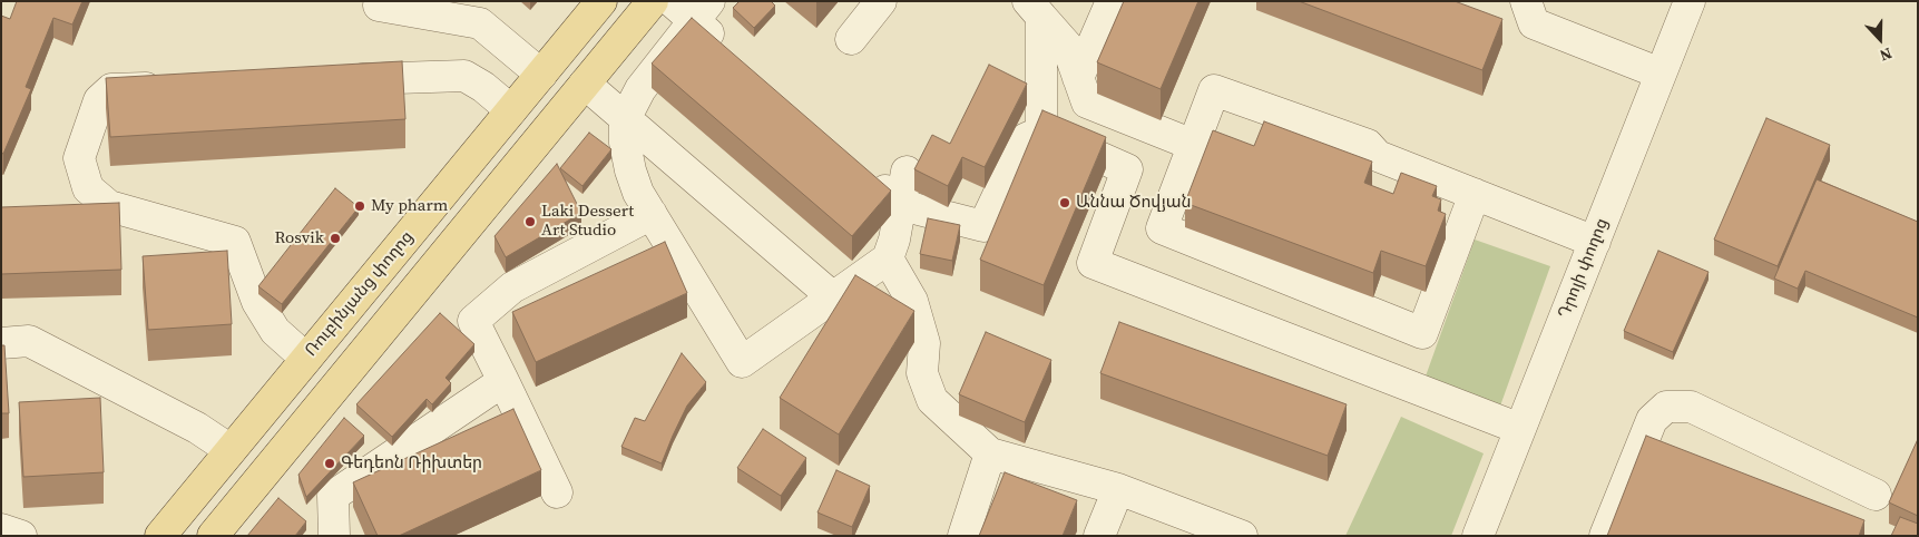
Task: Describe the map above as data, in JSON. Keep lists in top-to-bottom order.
{
  "streets": {
    "main road": ["Ռուբինյանց փողոց"],
    "street": ["Դրոյի փողոց"]
  },
  "places": [
    "Աննա Ծովյան",
    "My pharm",
    "Laki Dessert Art Studio",
    "Rosvik",
    "Գեդեոն Ռիխտեր"
  ],
  "north": "bottom"
}
